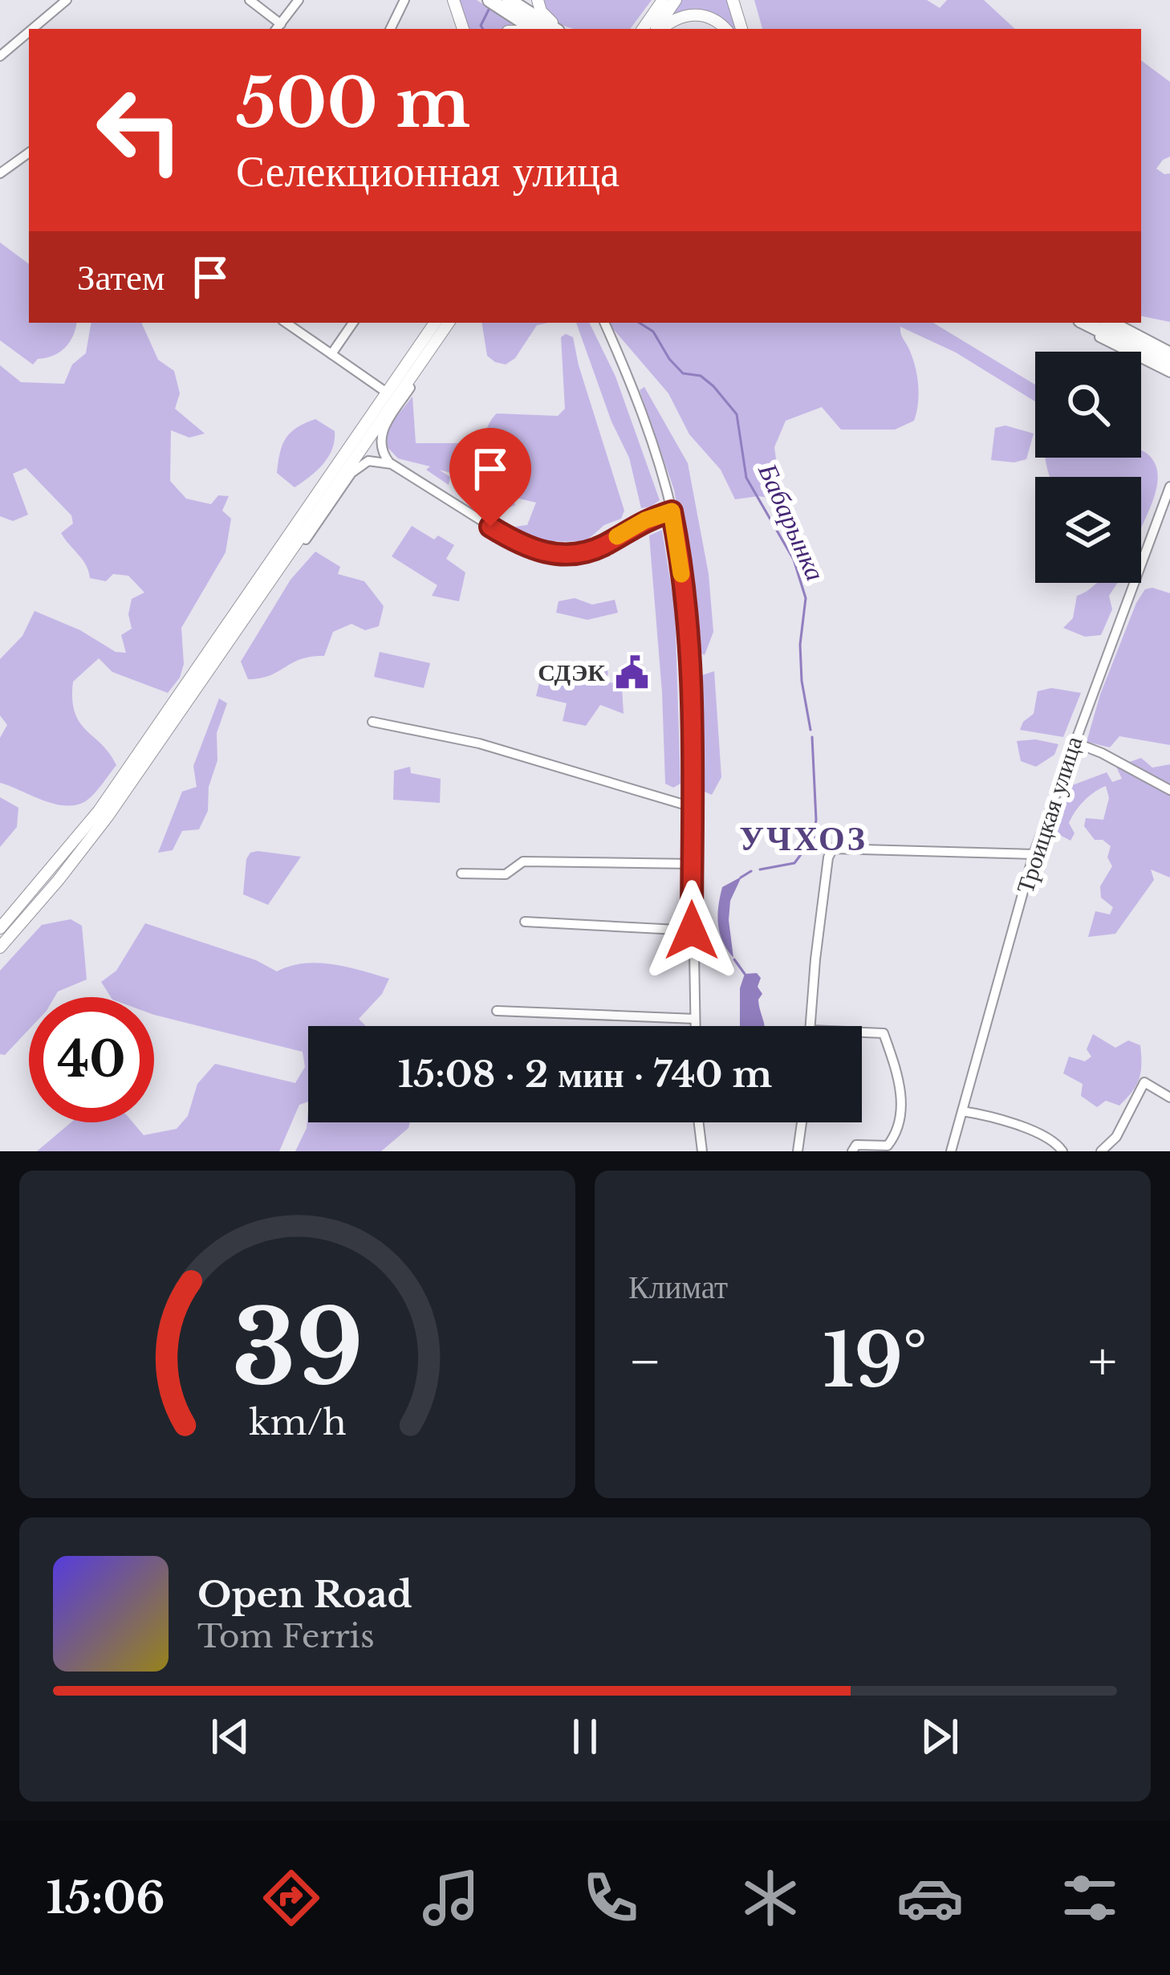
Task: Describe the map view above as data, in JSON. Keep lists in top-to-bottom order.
{
  "streets": {
    "street": ["Троицкая улица"]
  },
  "districts": ["УЧХОЗ"],
  "water": ["Бабарынка"],
  "places": {
    "public building": ["СДЭК"]
  },
  "page": {
    "turn": ["500 m", "Селекционная улица"],
    "then": "Затем",
    "limit": "40",
    "trip": "15:08 · 2 мин · 740 m",
    "tile": "Климат",
    "heat": ["−", "19°", "+"],
    "song": ["Open Road", "Tom Ferris"],
    "tabs": "15:06",
    "gauge": ["39", "km/h"]
  }
}
